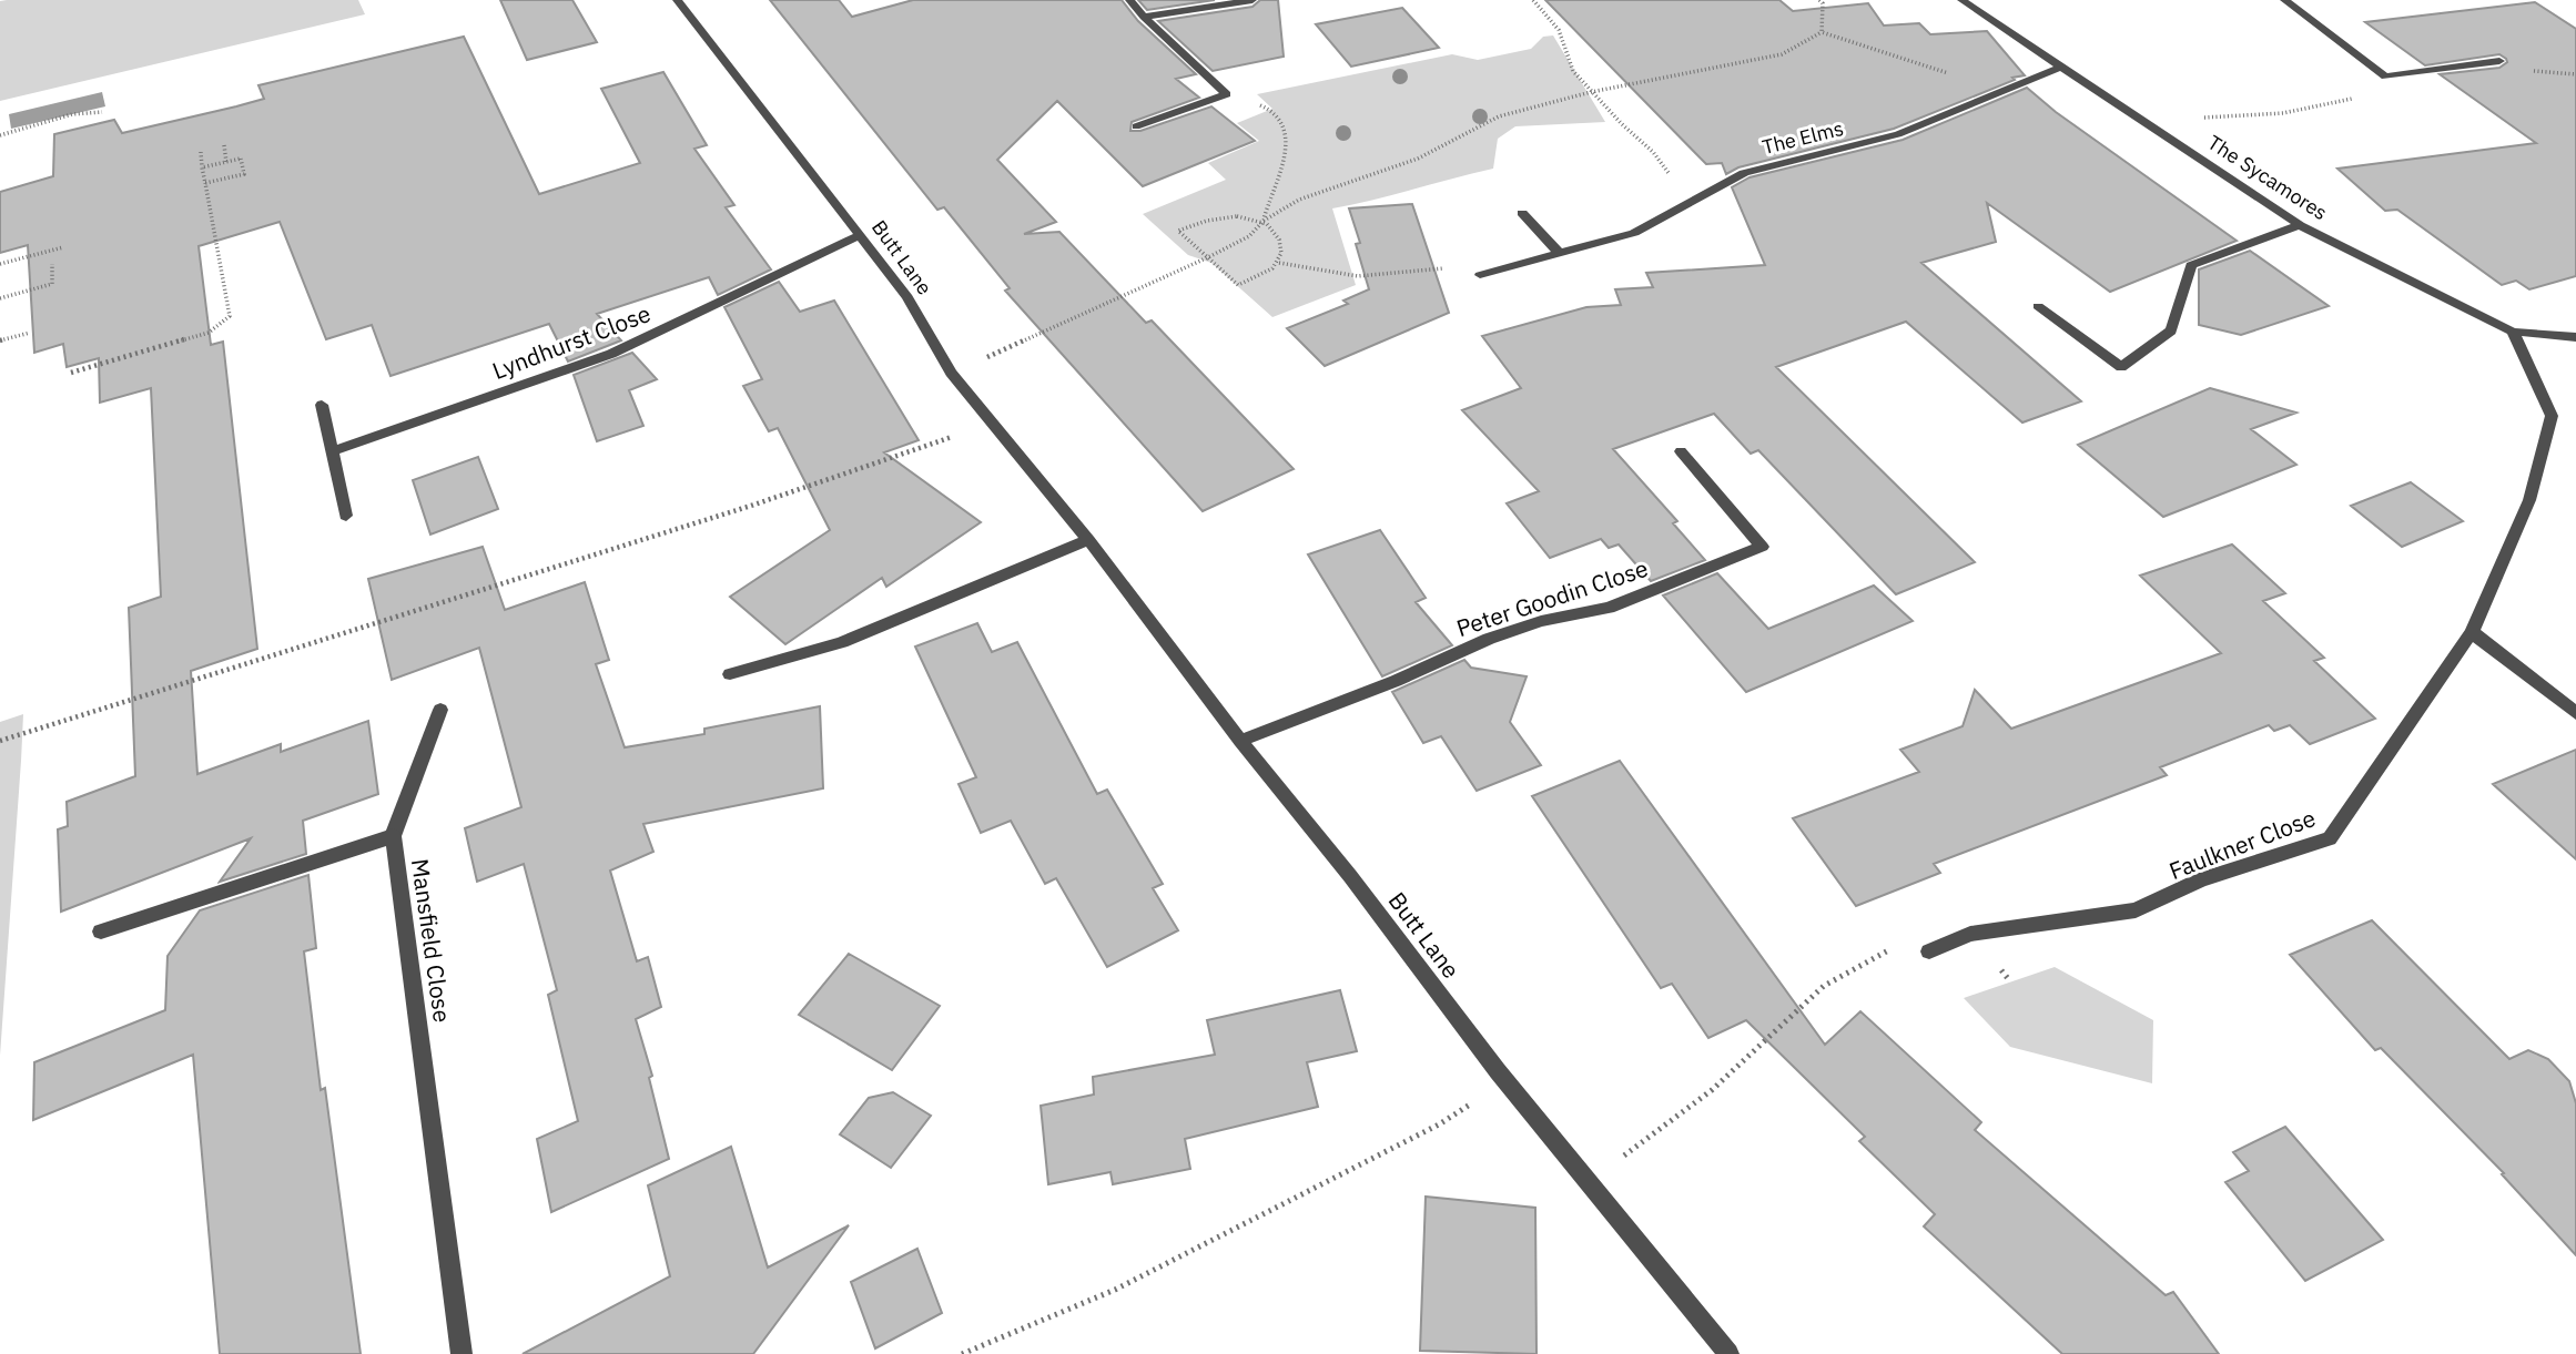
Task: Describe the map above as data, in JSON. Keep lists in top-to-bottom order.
{
  "streets": {
    "street": [
      "The Elms",
      "The Sycamores",
      "Butt Lane",
      "Lyndhurst Close",
      "Peter Goodin Close",
      "Faulkner Close",
      "Mansfield Close"
    ]
  },
  "crossings": [
    ["The Elms", "The Sycamores"],
    ["The Sycamores", "Faulkner Close"],
    ["Butt Lane", "Lyndhurst Close"],
    ["Butt Lane", "Peter Goodin Close"]
  ]
}
